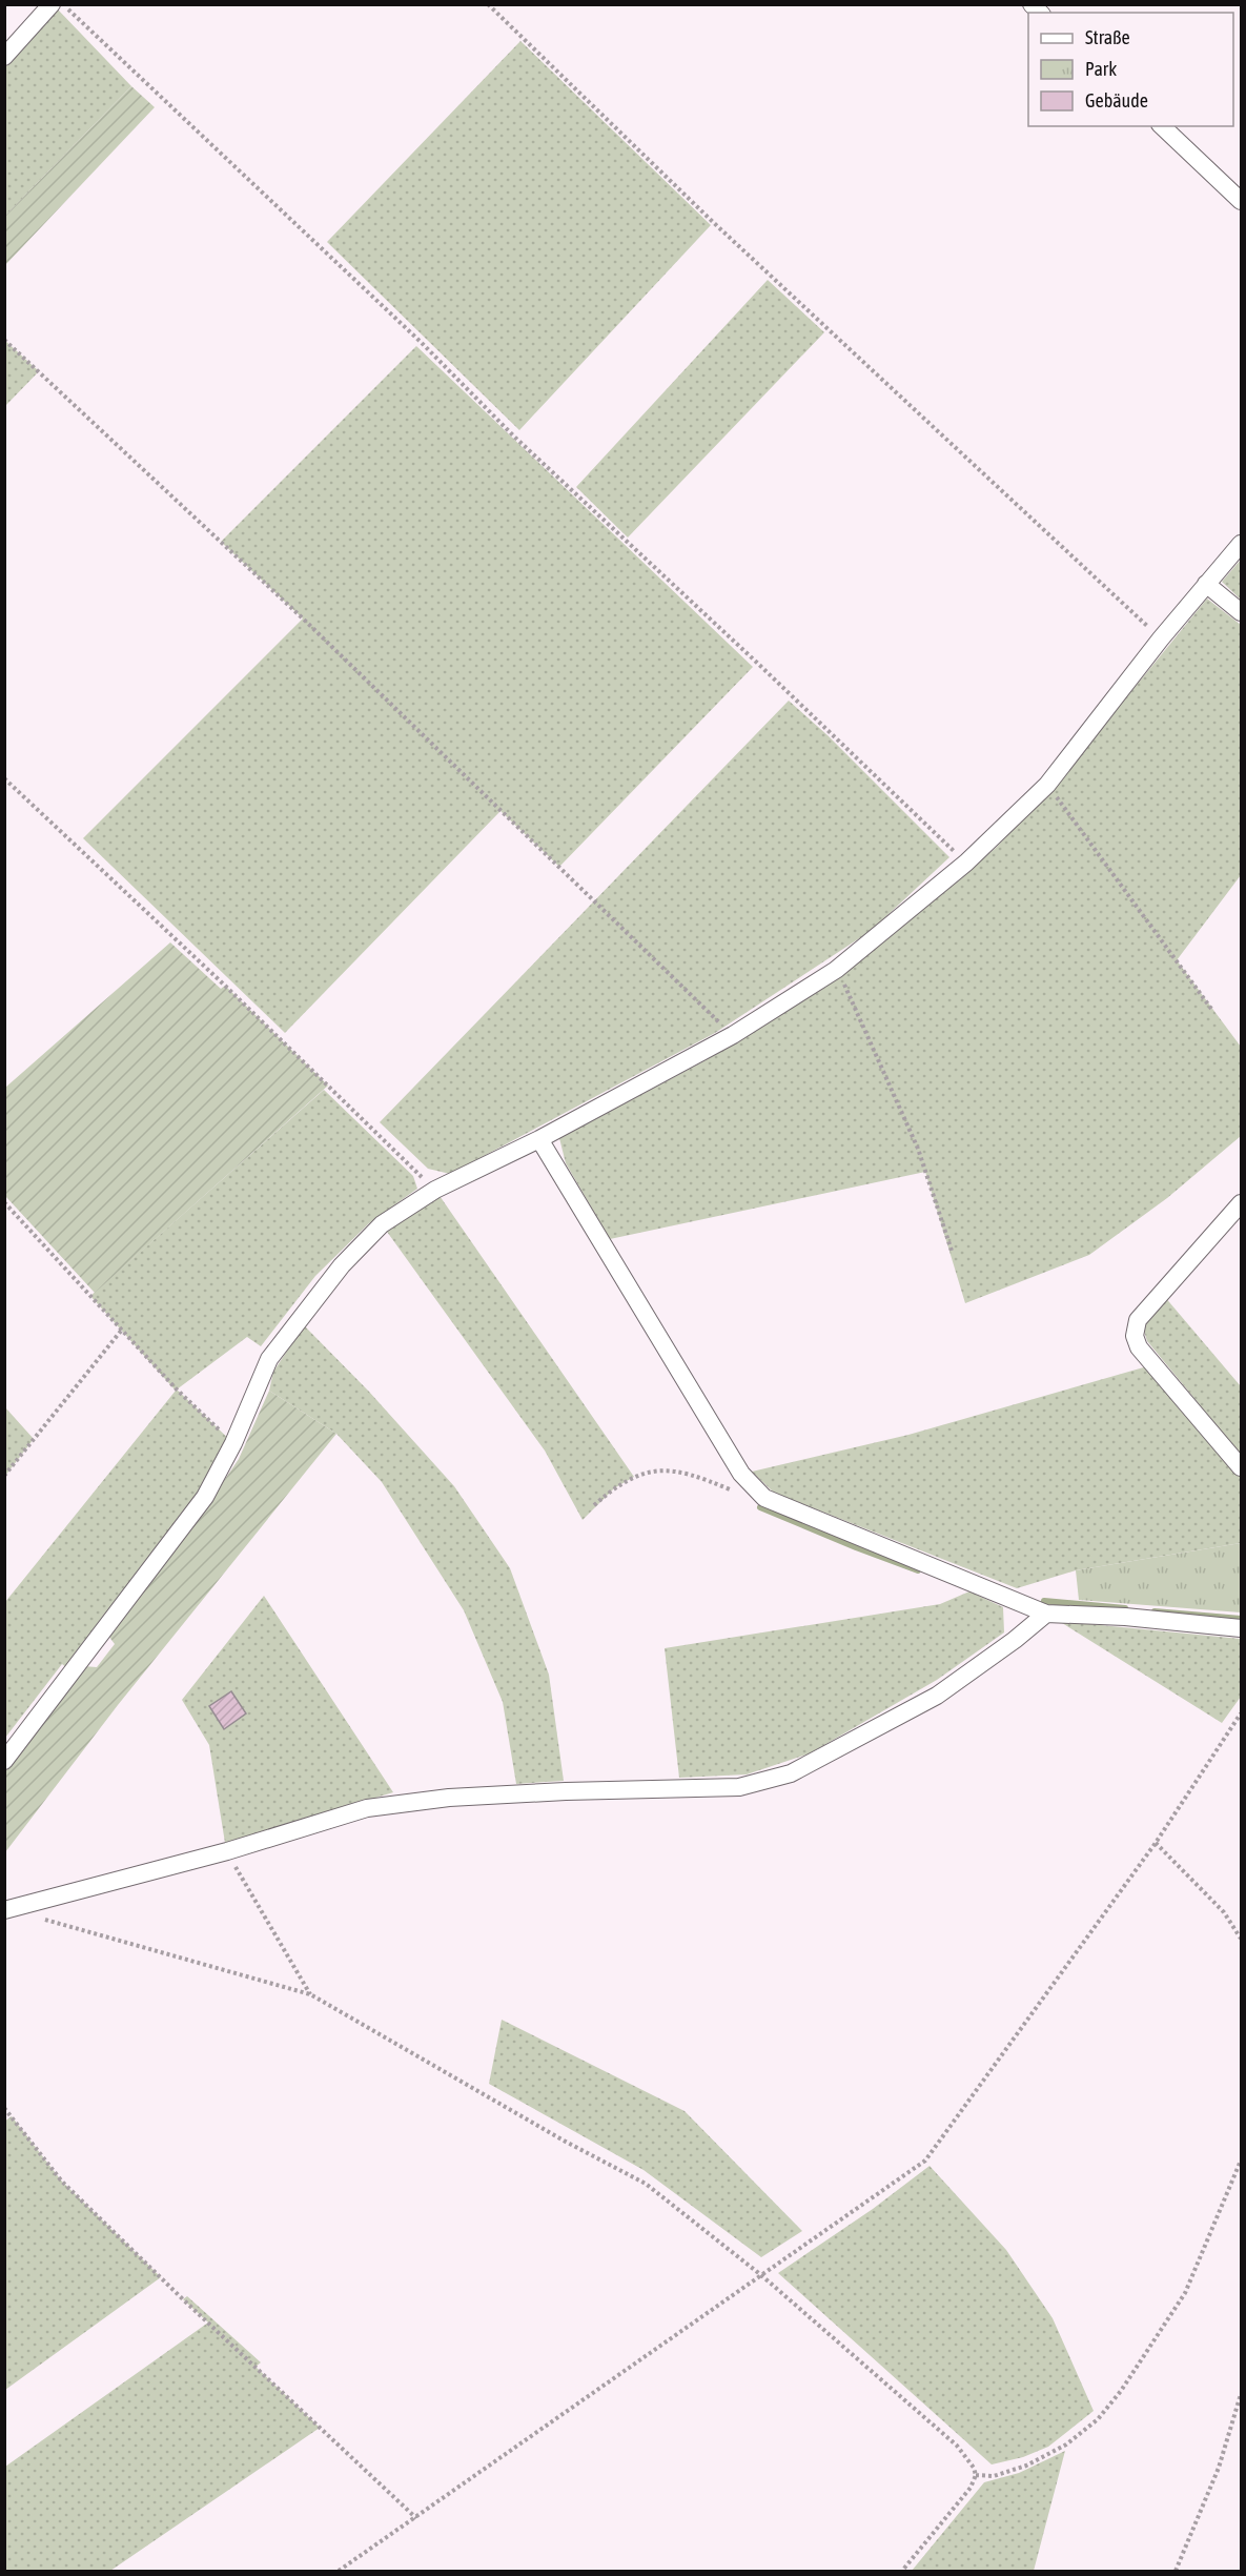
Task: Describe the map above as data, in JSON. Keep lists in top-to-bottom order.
{
  "legend": ["Straße", "Park", "Gebäude"]
}
